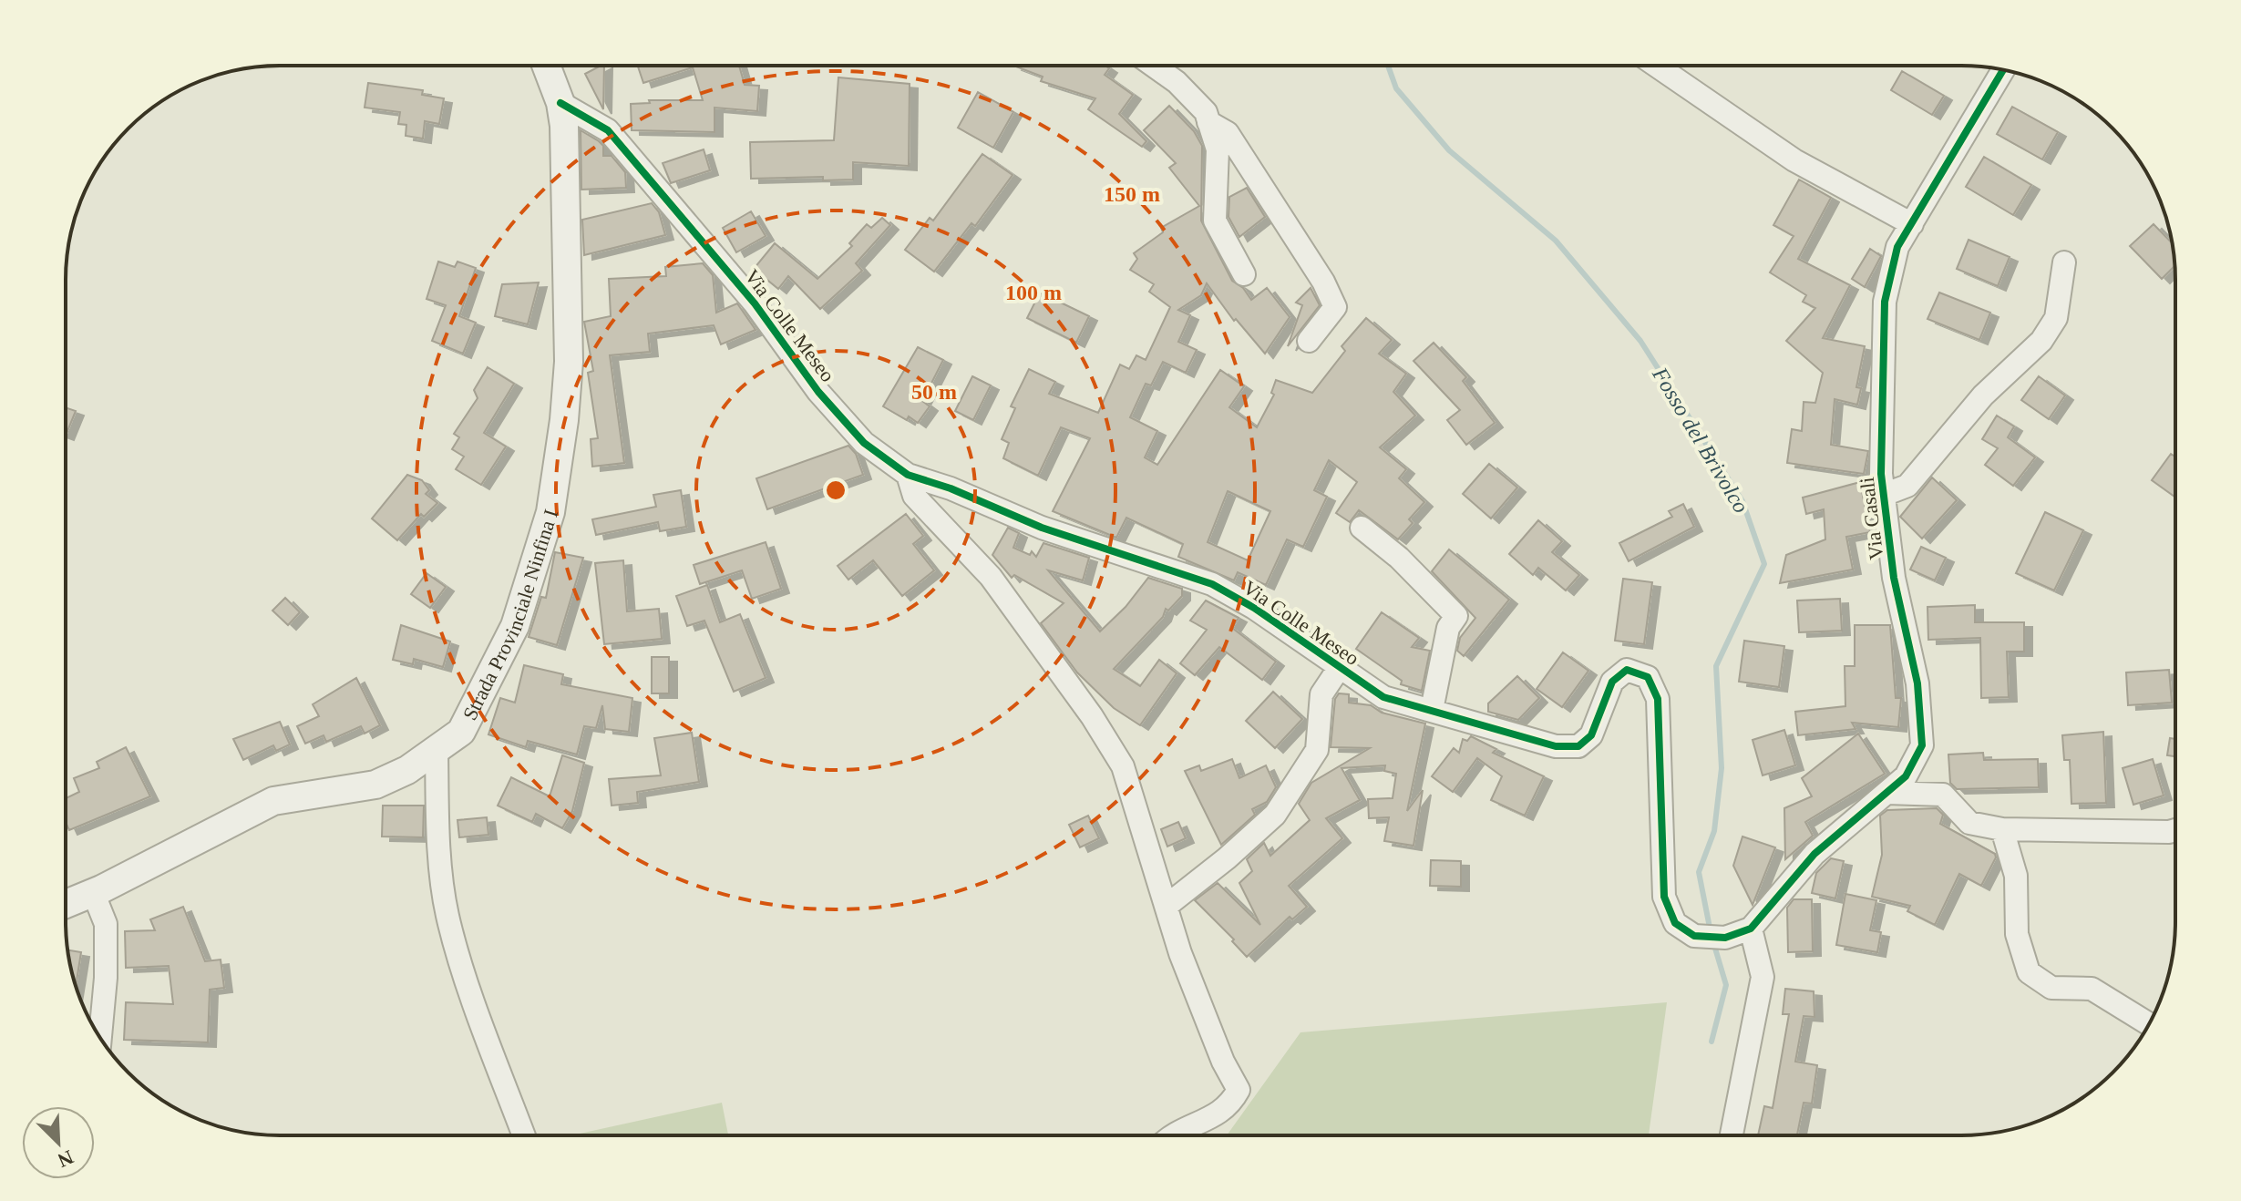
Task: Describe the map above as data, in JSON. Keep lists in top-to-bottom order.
{
  "streets": {
    "street": ["Via Colle Meseo", "Via Casali", "Strada Provinciale Ninfina I"]
  },
  "crossings": [
    ["Via Colle Meseo", "Via Casali"],
    ["Via Colle Meseo", "Strada Provinciale Ninfina I"]
  ],
  "water": ["Fosso del Brivolco"],
  "north": "bottom right",
  "rings": ["150 m", "100 m", "50 m"]
}
